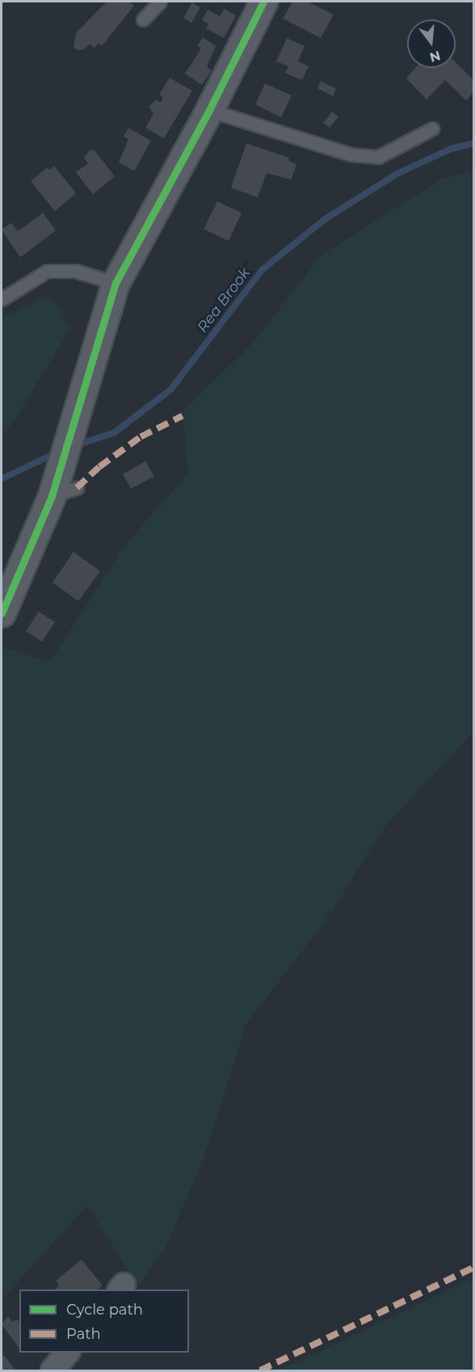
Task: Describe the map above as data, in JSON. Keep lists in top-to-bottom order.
{
  "water": ["Rea Brook"],
  "legend": ["Cycle path", "Path"],
  "north": "bottom"
}
